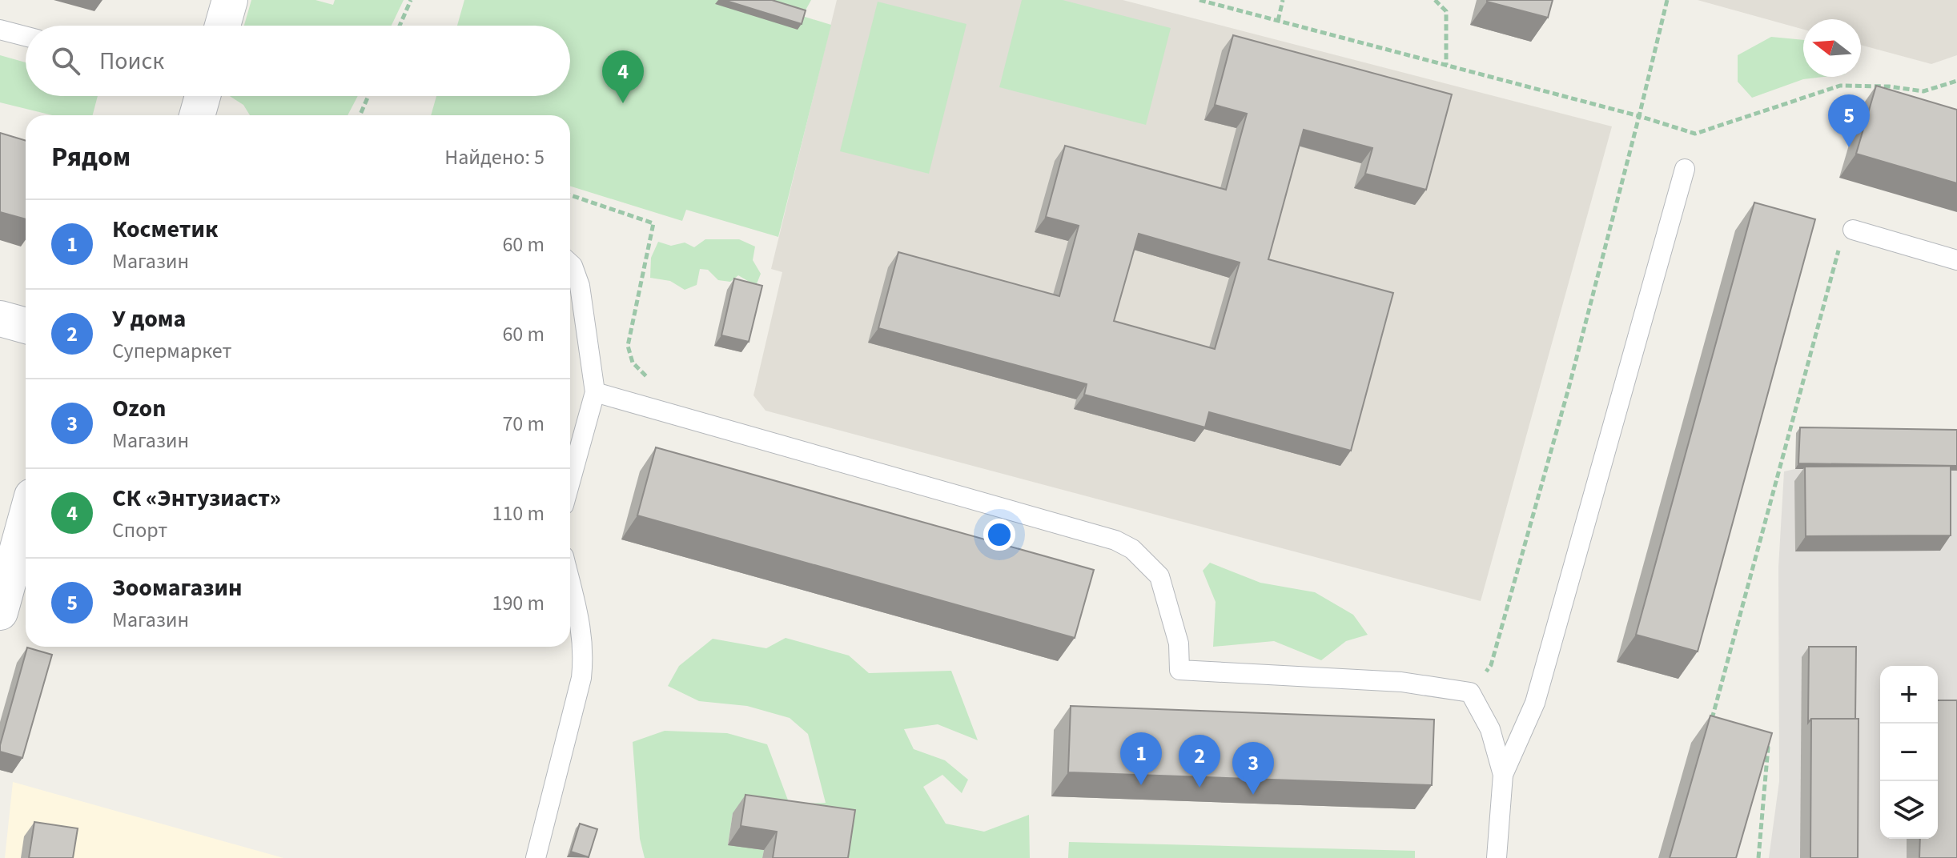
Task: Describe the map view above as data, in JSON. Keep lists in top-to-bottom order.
{
  "north": "left",
  "page": {
    "search": "Поиск",
    "pins": [
      "4",
      "5",
      "1",
      "2",
      "3"
    ],
    "heading": ["Рядом", "Найдено: 5"],
    "list": [
      {
        "mark": "1",
        "name": "Косметик",
        "note": "Магазин",
        "value": "60 m"
      },
      {
        "mark": "2",
        "name": "У дома",
        "note": "Супермаркет",
        "value": "60 m"
      },
      {
        "mark": "3",
        "name": "Ozon",
        "note": "Магазин",
        "value": "70 m"
      },
      {
        "mark": "4",
        "name": "СК «Энтузиаст»",
        "note": "Спорт",
        "value": "110 m"
      },
      {
        "mark": "5",
        "name": "Зоомагазин",
        "note": "Магазин",
        "value": "190 m"
      }
    ],
    "map_buttons": ["+", "−"]
  }
}
